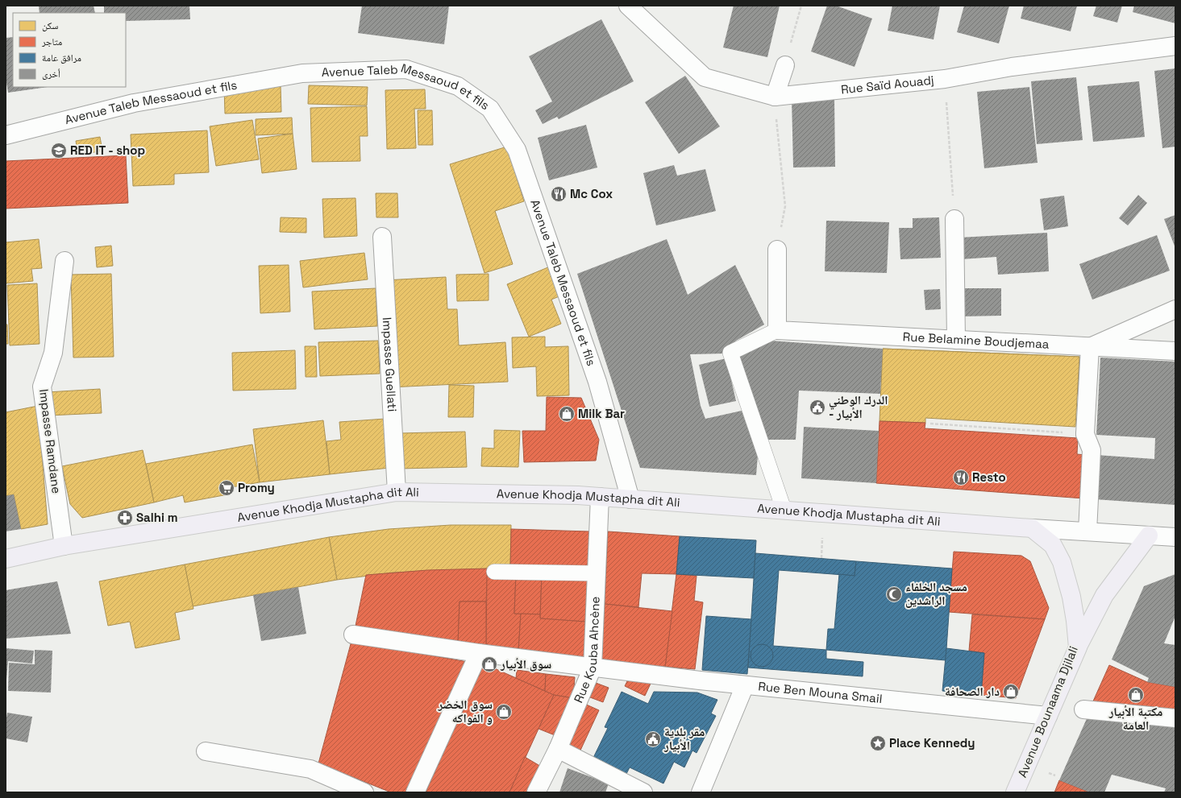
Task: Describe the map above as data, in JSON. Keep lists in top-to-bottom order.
{
  "streets": {
    "main road": ["Avenue Khodja Mustapha dit Ali", "Avenue Bounaama Djilali"],
    "street": [
      "Rue Saïd Aouadj",
      "Avenue Taleb Messaoud et fils",
      "Rue Belamine Boudjemaa",
      "Impasse Guellati",
      "Impasse Ramdane",
      "Rue Kouba Ahcène",
      "Rue Ben Mouna Smail"
    ]
  },
  "crossings": [
    ["Avenue Taleb Messaoud et fils", "Avenue Khodja Mustapha dit Ali"],
    ["Impasse Guellati", "Avenue Khodja Mustapha dit Ali"],
    ["Impasse Ramdane", "Avenue Khodja Mustapha dit Ali"],
    ["Avenue Khodja Mustapha dit Ali", "Rue Kouba Ahcène"],
    ["Avenue Khodja Mustapha dit Ali", "Avenue Bounaama Djilali"],
    ["Rue Kouba Ahcène", "Rue Ben Mouna Smail"],
    ["Rue Ben Mouna Smail", "Avenue Bounaama Djilali"]
  ],
  "places": {
    "school or university": ["RED IT - shop"],
    "restaurant": ["Mc Cox", "Resto"],
    "public building": ["الدرك الوطني - الأبيار", "مقر بلدية الأبيار"],
    "shop": [
      "Milk Bar",
      "سوق الأبيار",
      "دار الصحافة",
      "مكتبة الأبيار العامة",
      "سوق الخضر و الفواكه"
    ],
    "supermarket": ["Promy"],
    "pharmacy": ["Salhi m"],
    "mosque": ["مسجد الخلفاء الراشدين"],
    "place": ["Place Kennedy"]
  },
  "legend": [
    "سكن",
    "متاجر",
    "مرافق عامة",
    "أخرى"
  ]
}
